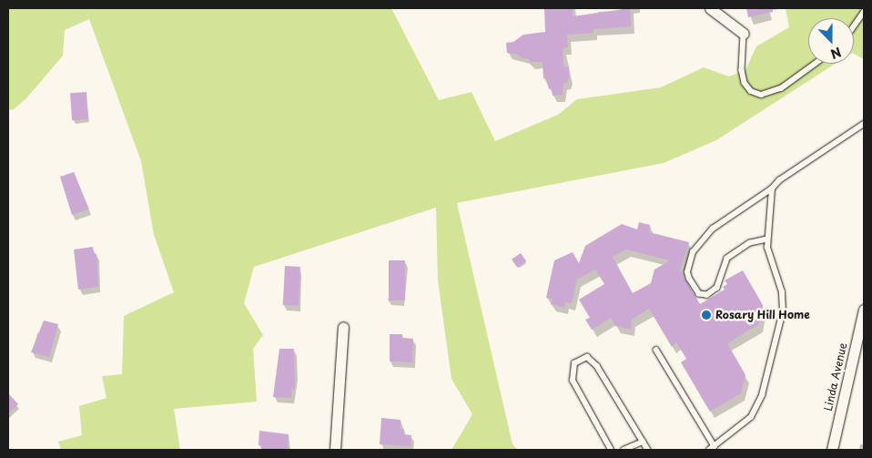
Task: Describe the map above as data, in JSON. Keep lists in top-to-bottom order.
{
  "streets": {
    "street": ["Linda Avenue"]
  },
  "places": ["Rosary Hill Home"],
  "north": "bottom"
}
